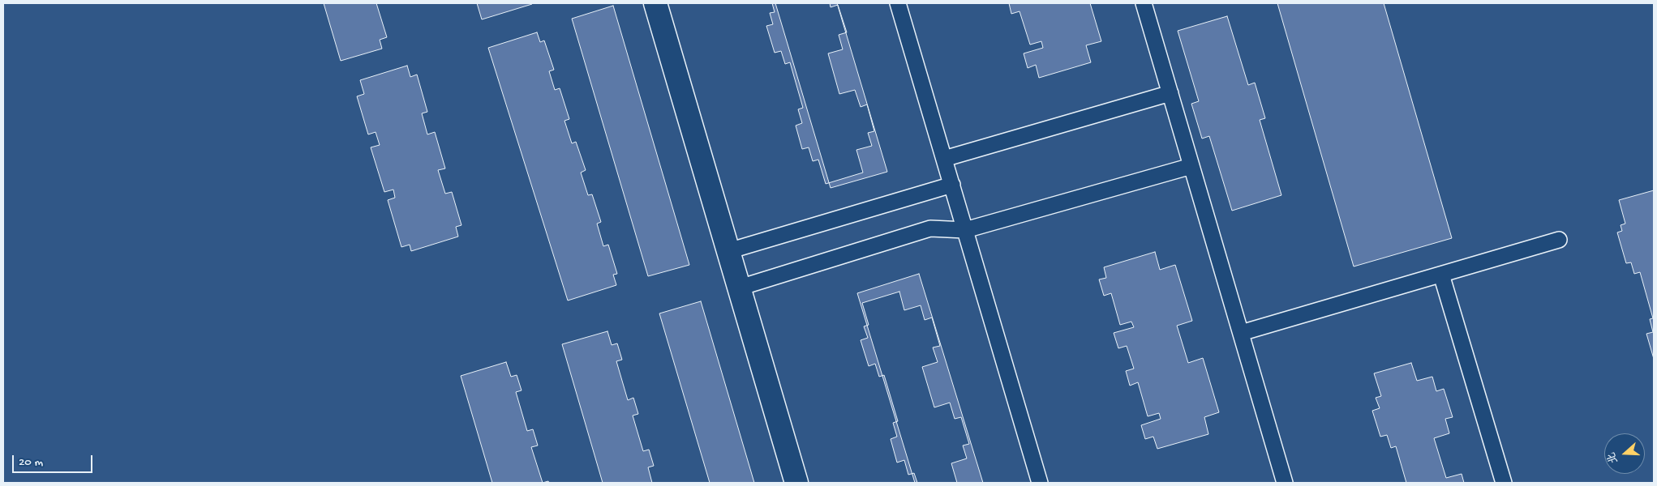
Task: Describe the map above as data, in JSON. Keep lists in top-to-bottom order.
{
  "scale_bar": "20 m",
  "north": "left"
}
